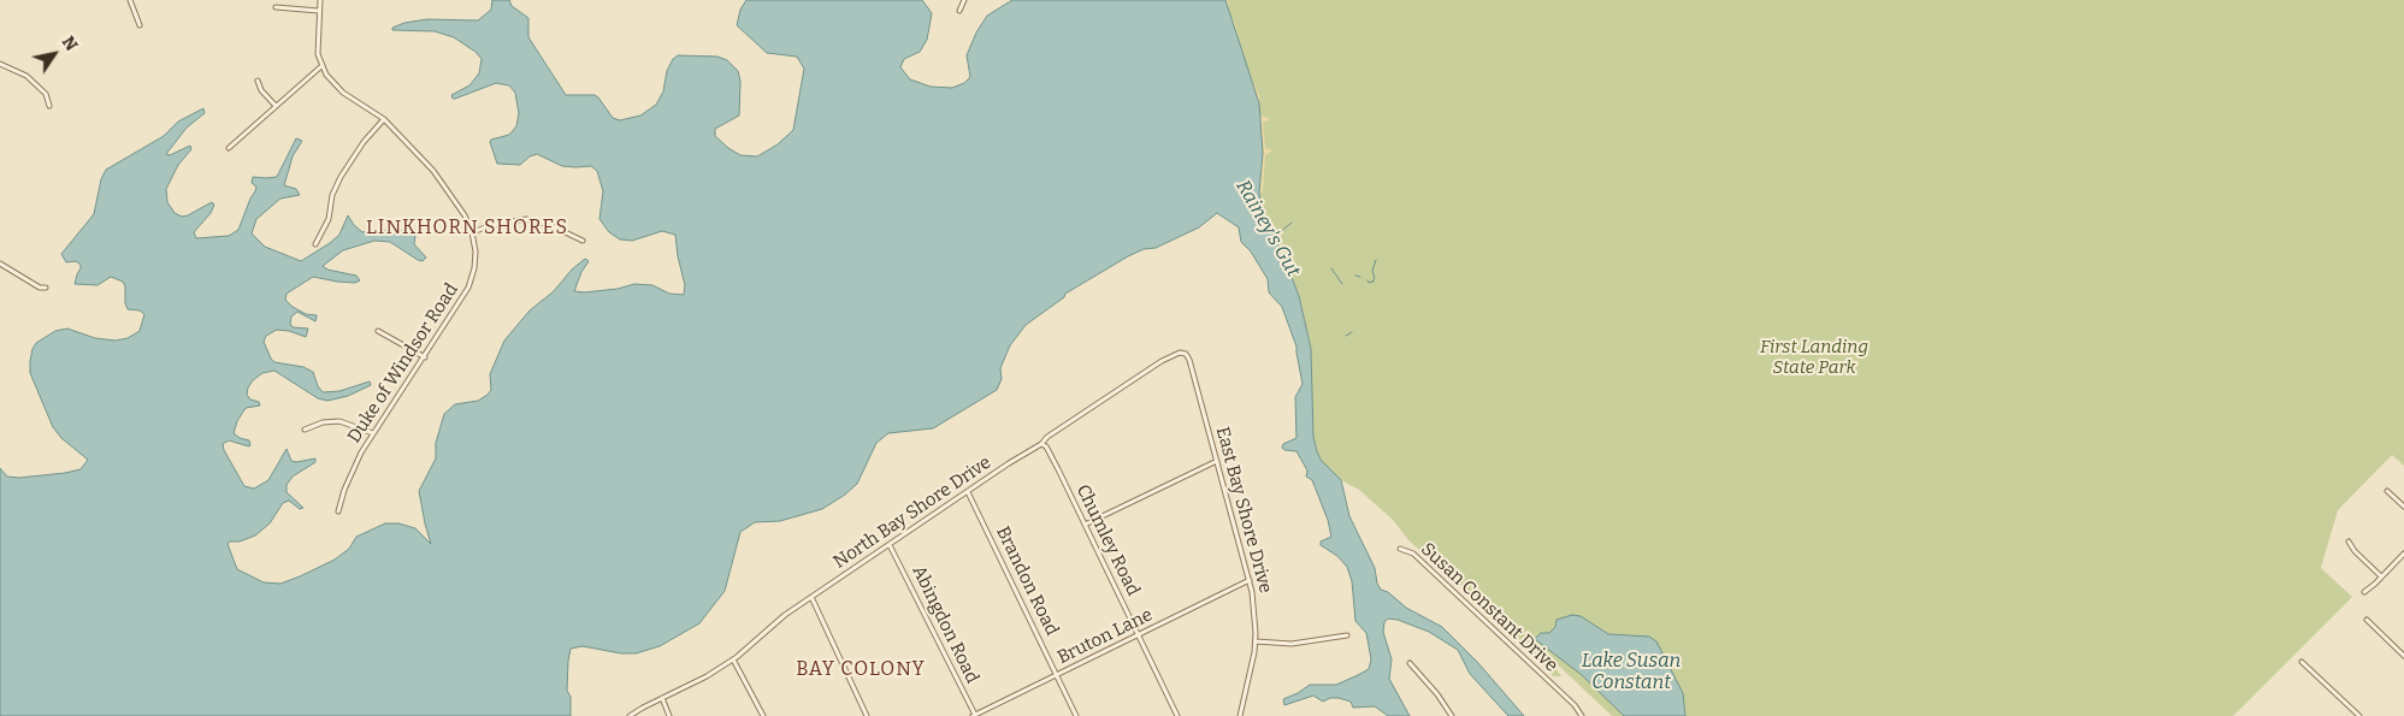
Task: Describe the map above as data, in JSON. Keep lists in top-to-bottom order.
{
  "streets": {
    "street": [
      "Duke of Windsor Road",
      "East Bay Shore Drive",
      "North Bay Shore Drive",
      "Chumley Road",
      "Brandon Road",
      "Susan Constant Drive",
      "Abingdon Road",
      "Bruton Lane"
    ]
  },
  "crossings": [
    ["East Bay Shore Drive", "North Bay Shore Drive"],
    ["East Bay Shore Drive", "Bruton Lane"],
    ["North Bay Shore Drive", "Chumley Road"],
    ["North Bay Shore Drive", "Brandon Road"],
    ["North Bay Shore Drive", "Abingdon Road"],
    ["Chumley Road", "Bruton Lane"],
    ["Brandon Road", "Bruton Lane"],
    ["Abingdon Road", "Bruton Lane"]
  ],
  "districts": ["LINKHORN SHORES", "BAY COLONY"],
  "water": ["Rainey's Gut", "Lake Susan Constant"],
  "parks": ["First Landing State Park"],
  "north": "top right"
}
